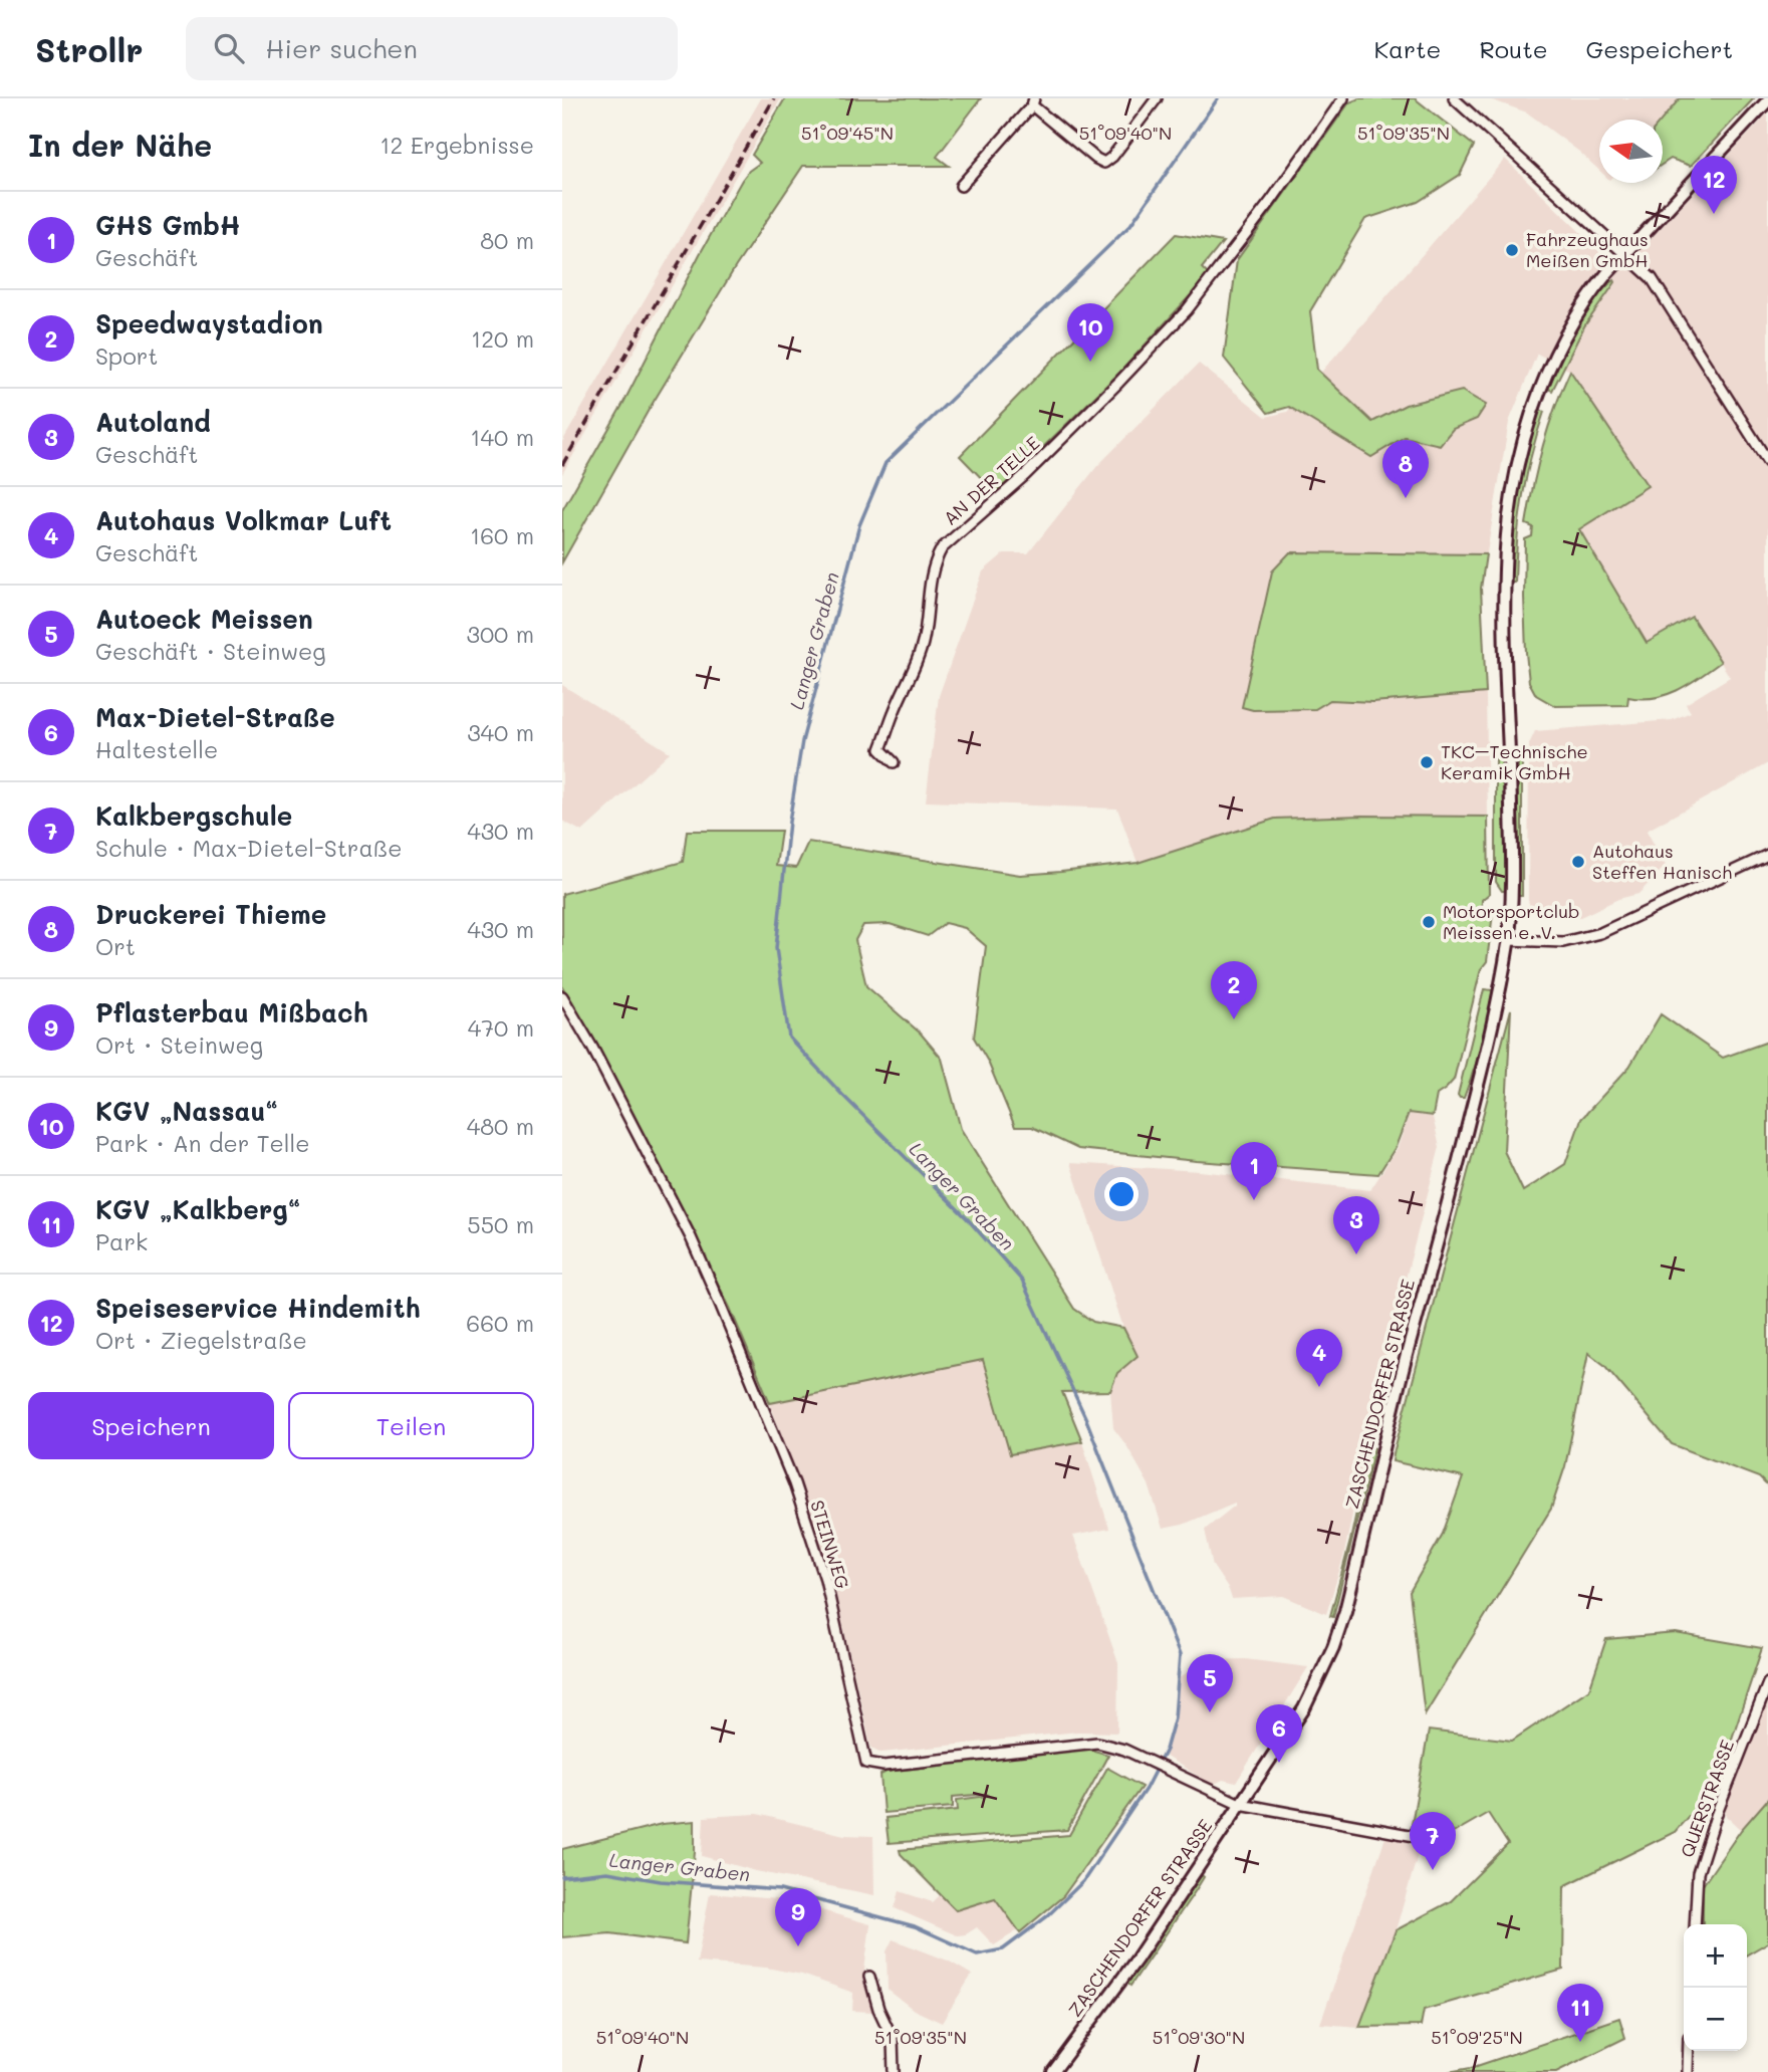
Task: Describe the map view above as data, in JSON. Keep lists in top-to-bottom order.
{
  "streets": {
    "street": [
      "AN DER TELLE",
      "ZASCHENDORFER STRASSE",
      "STEINWEG",
      "QUERSTRASSE"
    ]
  },
  "crossings": [
    ["ZASCHENDORFER STRASSE", "STEINWEG"]
  ],
  "water": ["Langer Graben"],
  "places": [
    "Fahrzeughaus Meißen GmbH",
    "TKC–Technische Keramik GmbH",
    "Autohaus Steffen Hanisch",
    "Motorsportclub Meissen e. V."
  ],
  "north": "left",
  "page": {
    "header": "Strollr",
    "search": "Hier suchen",
    "nav": ["Karte", "Route", "Gespeichert"],
    "heading": ["In der Nähe", "12 Ergebnisse"],
    "pins": [
      "12",
      "10",
      "8",
      "2",
      "1",
      "3",
      "4",
      "5",
      "6",
      "7",
      "9",
      "11"
    ],
    "list": [
      {
        "mark": "1",
        "name": "GHS GmbH",
        "note": "Geschäft",
        "value": "80 m"
      },
      {
        "mark": "2",
        "name": "Speedwaystadion",
        "note": "Sport",
        "value": "120 m"
      },
      {
        "mark": "3",
        "name": "Autoland",
        "note": "Geschäft",
        "value": "140 m"
      },
      {
        "mark": "4",
        "name": "Autohaus Volkmar Luft",
        "note": "Geschäft",
        "value": "160 m"
      },
      {
        "mark": "5",
        "name": "Autoeck Meissen",
        "note": "Geschäft · Steinweg",
        "value": "300 m"
      },
      {
        "mark": "6",
        "name": "Max-Dietel-Straße",
        "note": "Haltestelle",
        "value": "340 m"
      },
      {
        "mark": "7",
        "name": "Kalkbergschule",
        "note": "Schule · Max-Dietel-Straße",
        "value": "430 m"
      },
      {
        "mark": "8",
        "name": "Druckerei Thieme",
        "note": "Ort",
        "value": "430 m"
      },
      {
        "mark": "9",
        "name": "Pflasterbau Mißbach",
        "note": "Ort · Steinweg",
        "value": "470 m"
      },
      {
        "mark": "10",
        "name": "KGV „Nassau“",
        "note": "Park · An der Telle",
        "value": "480 m"
      },
      {
        "mark": "11",
        "name": "KGV „Kalkberg“",
        "note": "Park",
        "value": "550 m"
      },
      {
        "mark": "12",
        "name": "Speiseservice Hindemith",
        "note": "Ort · Ziegelstraße",
        "value": "660 m"
      }
    ],
    "buttons": ["Speichern", "Teilen"],
    "map_buttons": ["+", "−"]
  },
  "coordinates": [
    "51°09'45\"N",
    "51°09'40\"N",
    "51°09'35\"N",
    "51°09'30\"N",
    "51°09'25\"N"
  ]
}
